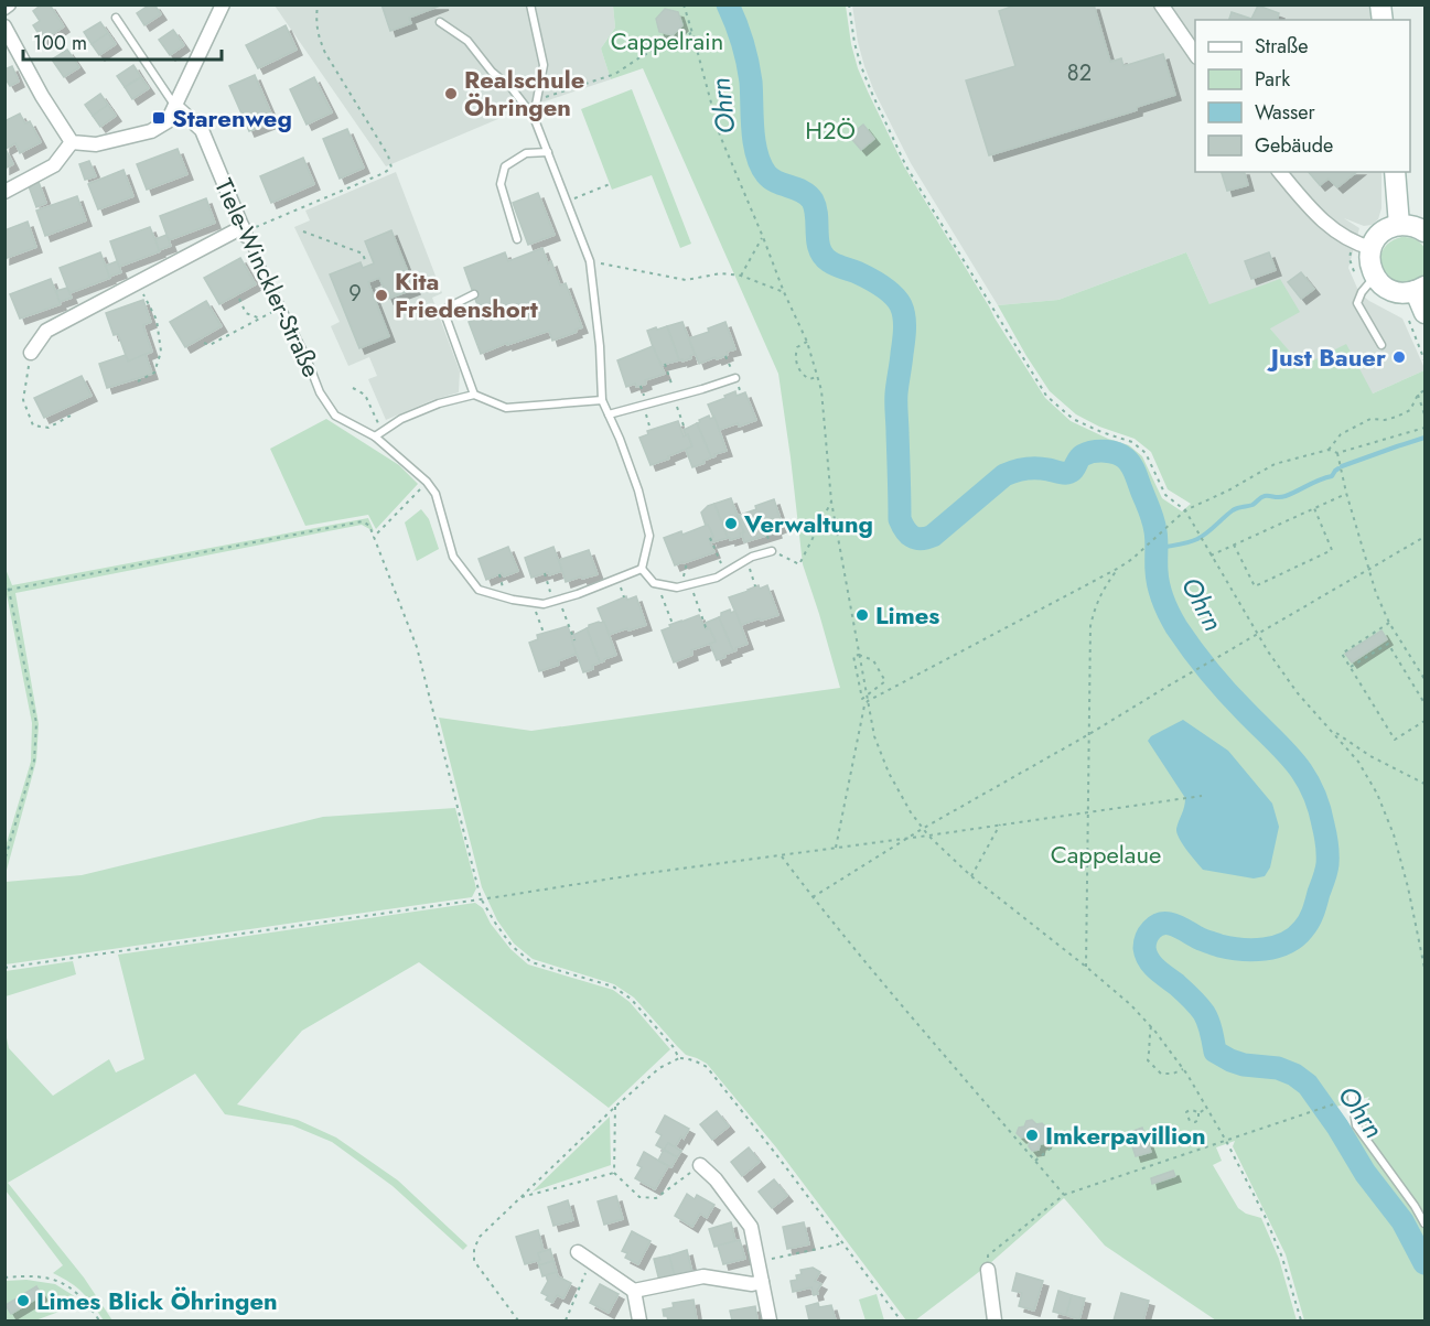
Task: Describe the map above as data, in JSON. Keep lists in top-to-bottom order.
{
  "streets": {
    "street": ["Tiele-Winckler-Straße"]
  },
  "water": ["Ohrn"],
  "parks": ["Cappelrain", "H2Ö", "Cappelaue"],
  "places": {
    "other": [
      "Realschule Öhringen",
      "Kita Friedenshort",
      "Just Bauer",
      "Verwaltung",
      "Limes",
      "Imkerpavillion",
      "Limes Blick Öhringen"
    ],
    "transit": ["Starenweg"]
  },
  "house_numbers": ["82", "9"],
  "legend": [
    "Straße",
    "Park",
    "Wasser",
    "Gebäude"
  ],
  "scale_bar": "100 m"
}
